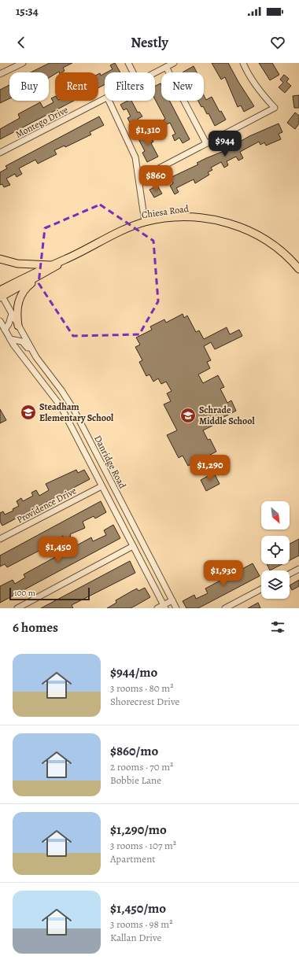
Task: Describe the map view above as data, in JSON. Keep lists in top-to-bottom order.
{
  "streets": {
    "main road": ["Chiesa Road"],
    "street": ["Montego Drive", "Danridge Road", "Providence Drive"]
  },
  "crossings": [
    ["Chiesa Road", "Danridge Road"],
    ["Danridge Road", "Providence Drive"]
  ],
  "places": {
    "school or university": ["Steadham Elementary School", "Schrade Middle School"]
  },
  "scale_bar": "100 m",
  "north": "bottom right",
  "page": {
    "status": "15:34",
    "header": "Nestly",
    "chip": [
      "Buy",
      "Rent",
      "Filters",
      "New"
    ],
    "price": [
      "$1,310",
      "$944",
      "$860",
      "$1,290",
      "$1,450",
      "$1,930"
    ],
    "scale": "100 m",
    "heading": "6 homes",
    "list": [
      {
        "name": "$944/mo",
        "note": "3 rooms · 80 m² · Shorecrest Drive"
      },
      {
        "name": "$860/mo",
        "note": "2 rooms · 70 m² · Bobbie Lane"
      },
      {
        "name": "$1,290/mo",
        "note": "3 rooms · 107 m² · Apartment"
      },
      {
        "name": "$1,450/mo",
        "note": "3 rooms · 98 m² · Kallan Drive"
      }
    ]
  }
}
